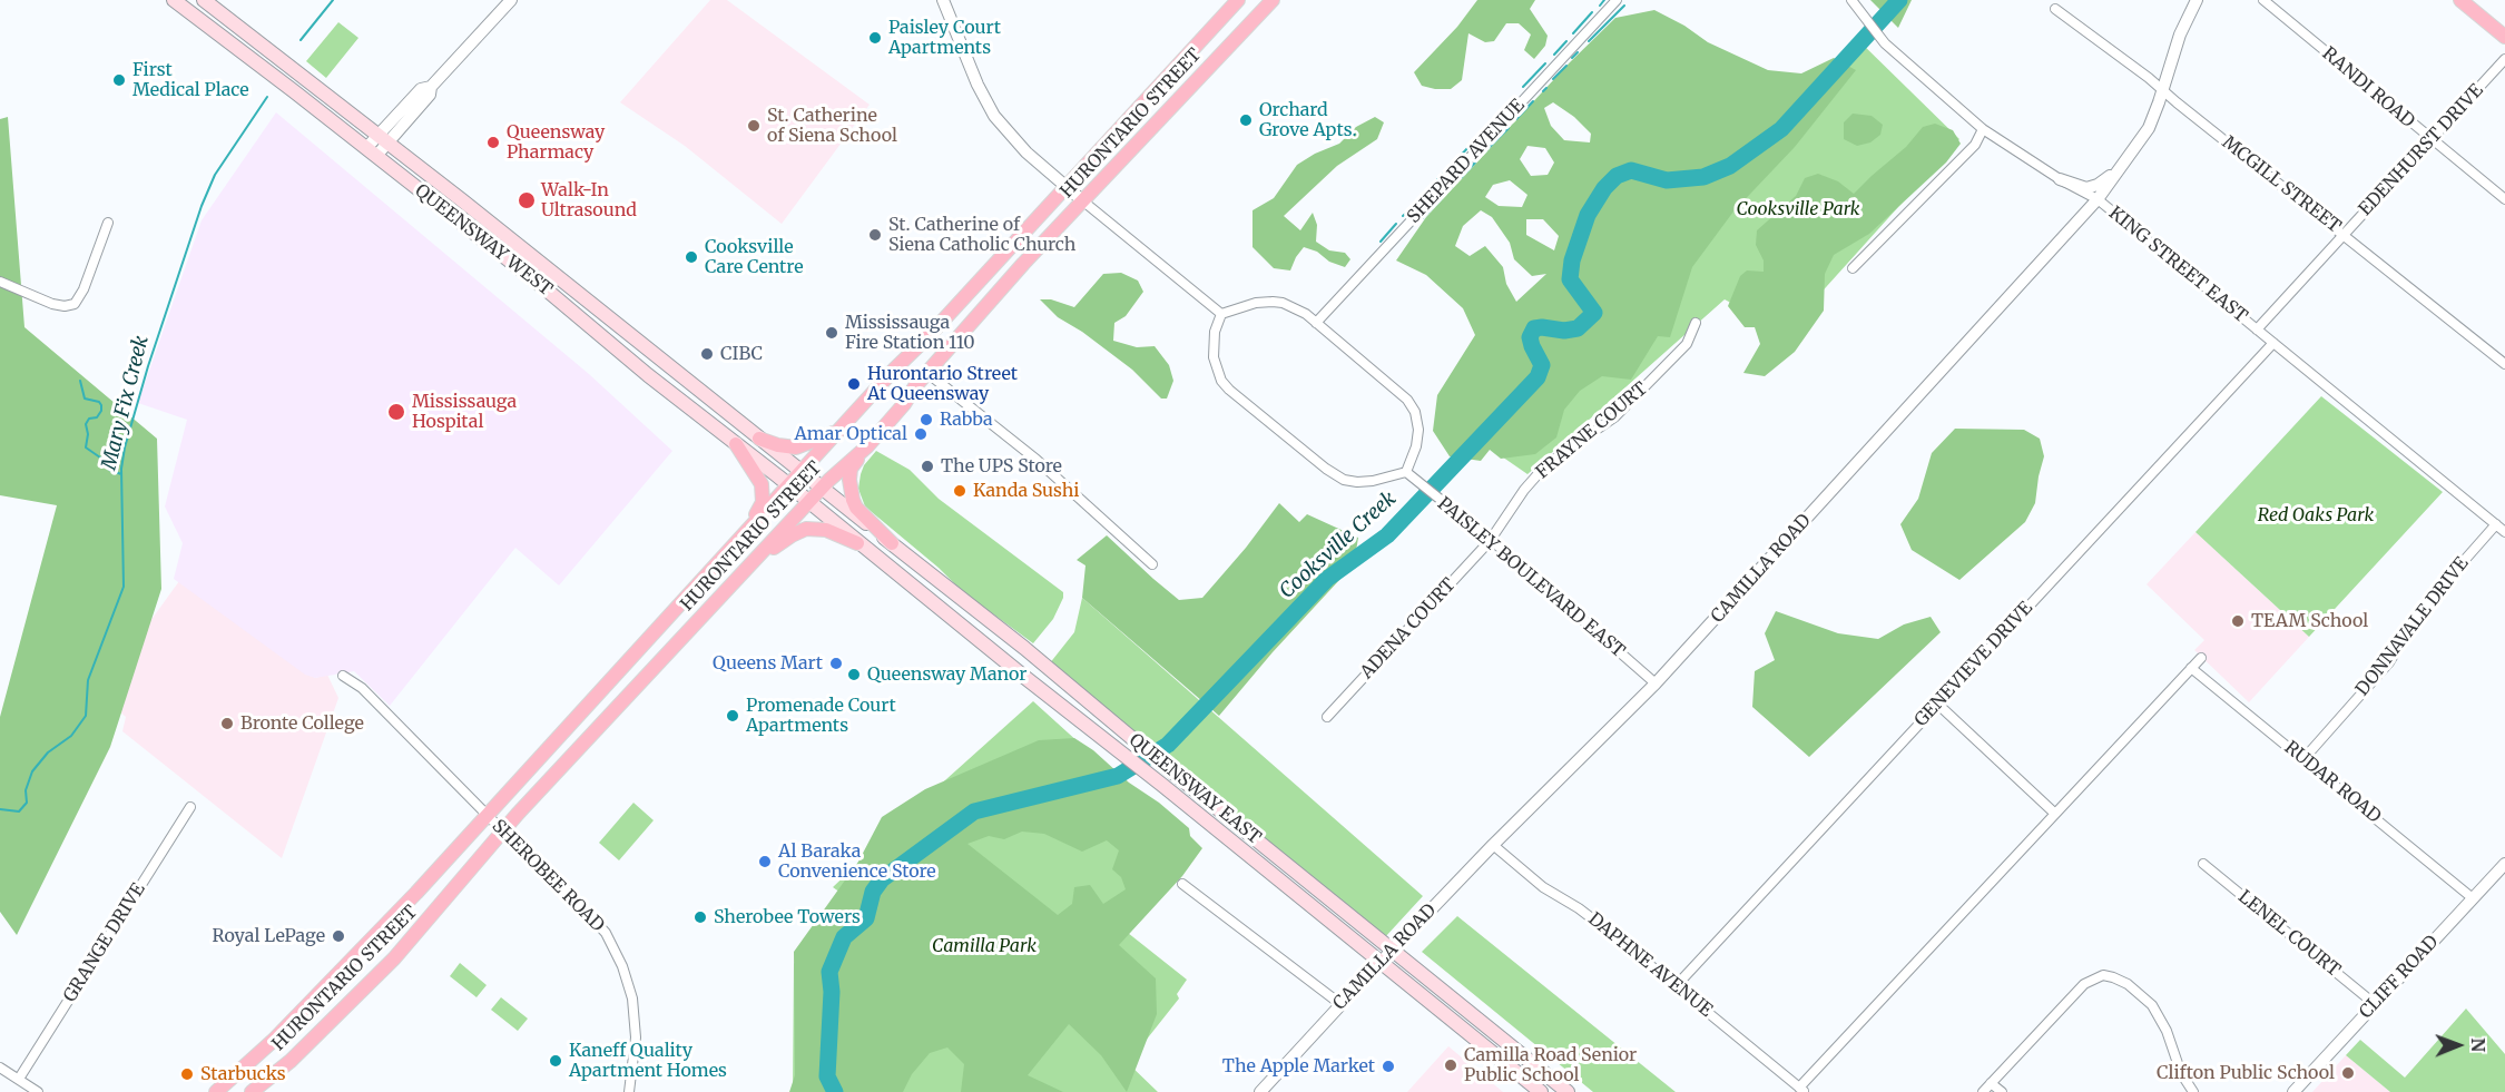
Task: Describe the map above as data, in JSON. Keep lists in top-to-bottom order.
{
  "streets": {
    "main road": ["HURONTARIO STREET", "QUEENSWAY WEST", "QUEENSWAY EAST"],
    "street": [
      "RANDI ROAD",
      "EDENHURST DRIVE",
      "SHEPARD AVENUE",
      "MCGILL STREET",
      "KING STREET EAST",
      "FRAYNE COURT",
      "CAMILLA ROAD",
      "PAISLEY BOULEVARD EAST",
      "DONNAVALE DRIVE",
      "ADENA COURT",
      "GENEVIEVE DRIVE",
      "RUDAR ROAD",
      "SHEROBEE ROAD",
      "LENEL COURT",
      "GRANGE DRIVE",
      "DAPHNE AVENUE",
      "CLIFF ROAD"
    ]
  },
  "crossings": [
    ["RANDI ROAD", "EDENHURST DRIVE"],
    ["HURONTARIO STREET", "QUEENSWAY WEST"],
    ["HURONTARIO STREET", "QUEENSWAY EAST"],
    ["HURONTARIO STREET", "SHEROBEE ROAD"],
    ["EDENHURST DRIVE", "MCGILL STREET"],
    ["EDENHURST DRIVE", "KING STREET EAST"],
    ["MCGILL STREET", "CAMILLA ROAD"],
    ["QUEENSWAY WEST", "QUEENSWAY EAST"],
    ["KING STREET EAST", "CAMILLA ROAD"],
    ["KING STREET EAST", "DONNAVALE DRIVE"],
    ["KING STREET EAST", "GENEVIEVE DRIVE"],
    ["FRAYNE COURT", "PAISLEY BOULEVARD EAST"],
    ["FRAYNE COURT", "ADENA COURT"],
    ["CAMILLA ROAD", "PAISLEY BOULEVARD EAST"],
    ["CAMILLA ROAD", "QUEENSWAY EAST"],
    ["CAMILLA ROAD", "DAPHNE AVENUE"],
    ["PAISLEY BOULEVARD EAST", "ADENA COURT"],
    ["DONNAVALE DRIVE", "RUDAR ROAD"],
    ["GENEVIEVE DRIVE", "DAPHNE AVENUE"],
    ["RUDAR ROAD", "CLIFF ROAD"],
    ["LENEL COURT", "CLIFF ROAD"]
  ],
  "water": ["Mary Fix Creek", "Cooksville Creek"],
  "parks": ["Cooksville Park", "Red Oaks Park", "Camilla Park"],
  "places": [
    "Paisley Court Apartments",
    "First Medical Place",
    "Orchard Grove Apts.",
    "St. Catherine of Siena School",
    "Queensway Pharmacy",
    "Walk-In Ultrasound",
    "St. Catherine of Siena Catholic Church",
    "Cooksville Care Centre",
    "Mississauga Fire Station 110",
    "CIBC",
    "Hurontario Street At Queensway",
    "Mississauga Hospital",
    "Rabba",
    "Amar Optical",
    "The UPS Store",
    "Kanda Sushi",
    "TEAM School",
    "Queens Mart",
    "Queensway Manor",
    "Promenade Court Apartments",
    "Bronte College",
    "Al Baraka Convenience Store",
    "Sherobee Towers",
    "Royal LePage",
    "Kaneff Quality Apartment Homes",
    "Camilla Road Senior Public School",
    "The Apple Market",
    "Clifton Public School",
    "Starbucks"
  ],
  "north": "right"
}
